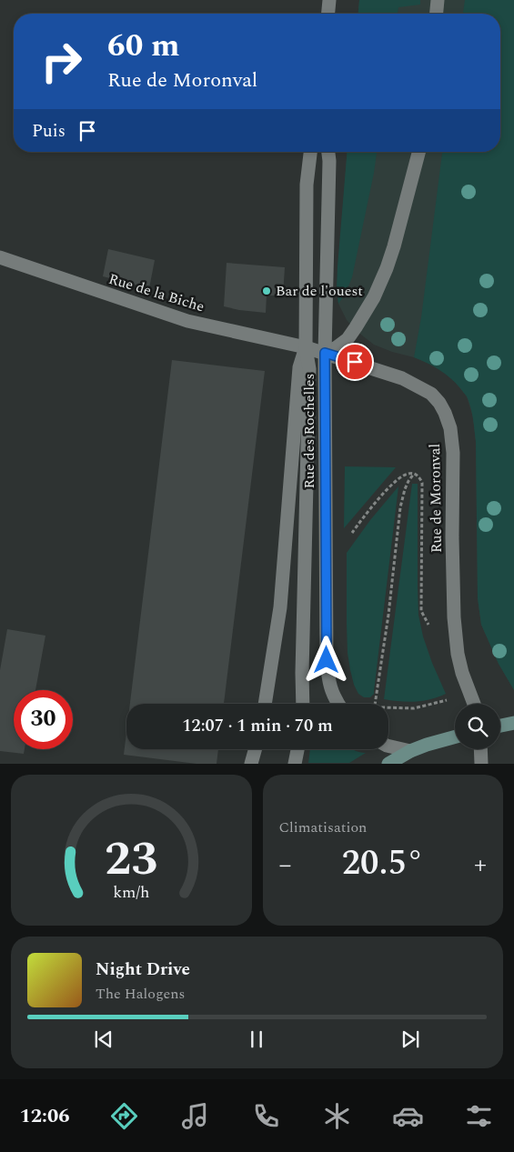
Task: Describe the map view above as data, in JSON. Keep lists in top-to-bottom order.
{
  "streets": {
    "street": ["Rue de la Biche", "Rue des Rochelles", "Rue de Moronval"]
  },
  "crossings": [
    ["Rue de la Biche", "Rue des Rochelles"],
    ["Rue de la Biche", "Rue de Moronval"],
    ["Rue des Rochelles", "Rue de Moronval"]
  ],
  "places": ["Bar de l'ouest"],
  "page": {
    "turn": ["60 m", "Rue de Moronval"],
    "then": "Puis",
    "limit": "30",
    "trip": "12:07 · 1 min · 70 m",
    "tile": "Climatisation",
    "heat": ["−", "20.5°", "+"],
    "song": ["Night Drive", "The Halogens"],
    "tabs": "12:06",
    "gauge": ["23", "km/h"]
  }
}
